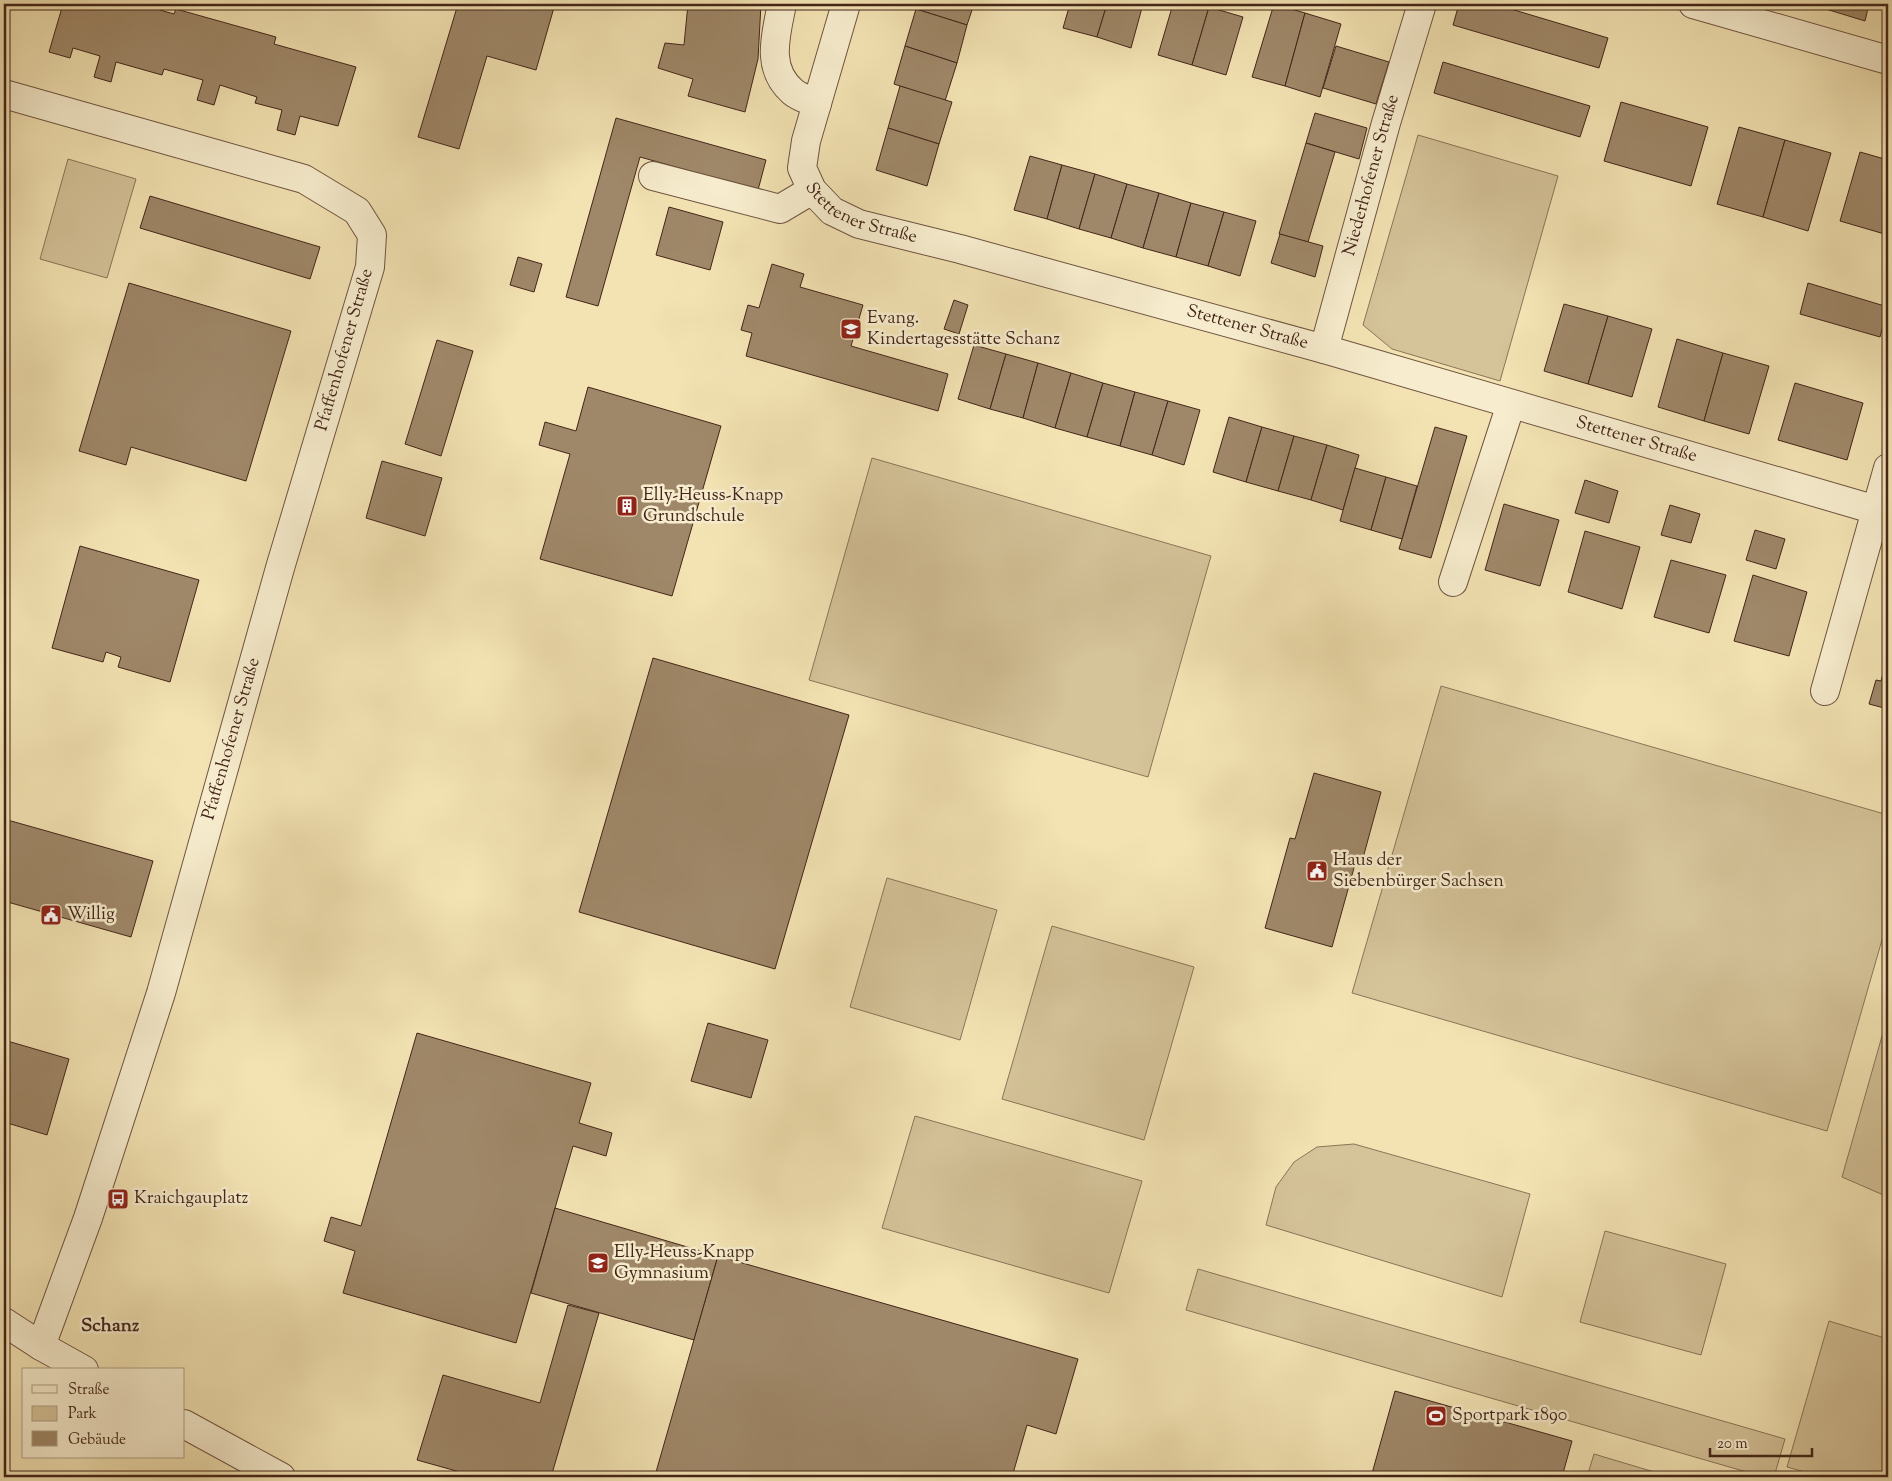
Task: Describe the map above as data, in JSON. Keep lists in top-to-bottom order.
{
  "streets": {
    "street": ["Niederhofener Straße", "Stettener Straße", "Pfaffenhofener Straße"]
  },
  "crossings": [
    ["Niederhofener Straße", "Stettener Straße"]
  ],
  "districts": ["Schanz"],
  "places": {
    "school or university": ["Evang. Kindertagesstätte Schanz", "Elly-Heuss-Knapp Gymnasium"],
    "building": ["Elly-Heuss-Knapp Grundschule"],
    "public building": ["Haus der Siebenbürger Sachsen", "Willig"],
    "bus stop": ["Kraichgauplatz"],
    "sports": ["Sportpark 1890"]
  },
  "legend": ["Straße", "Park", "Gebäude"],
  "scale_bar": "20 m"
}
